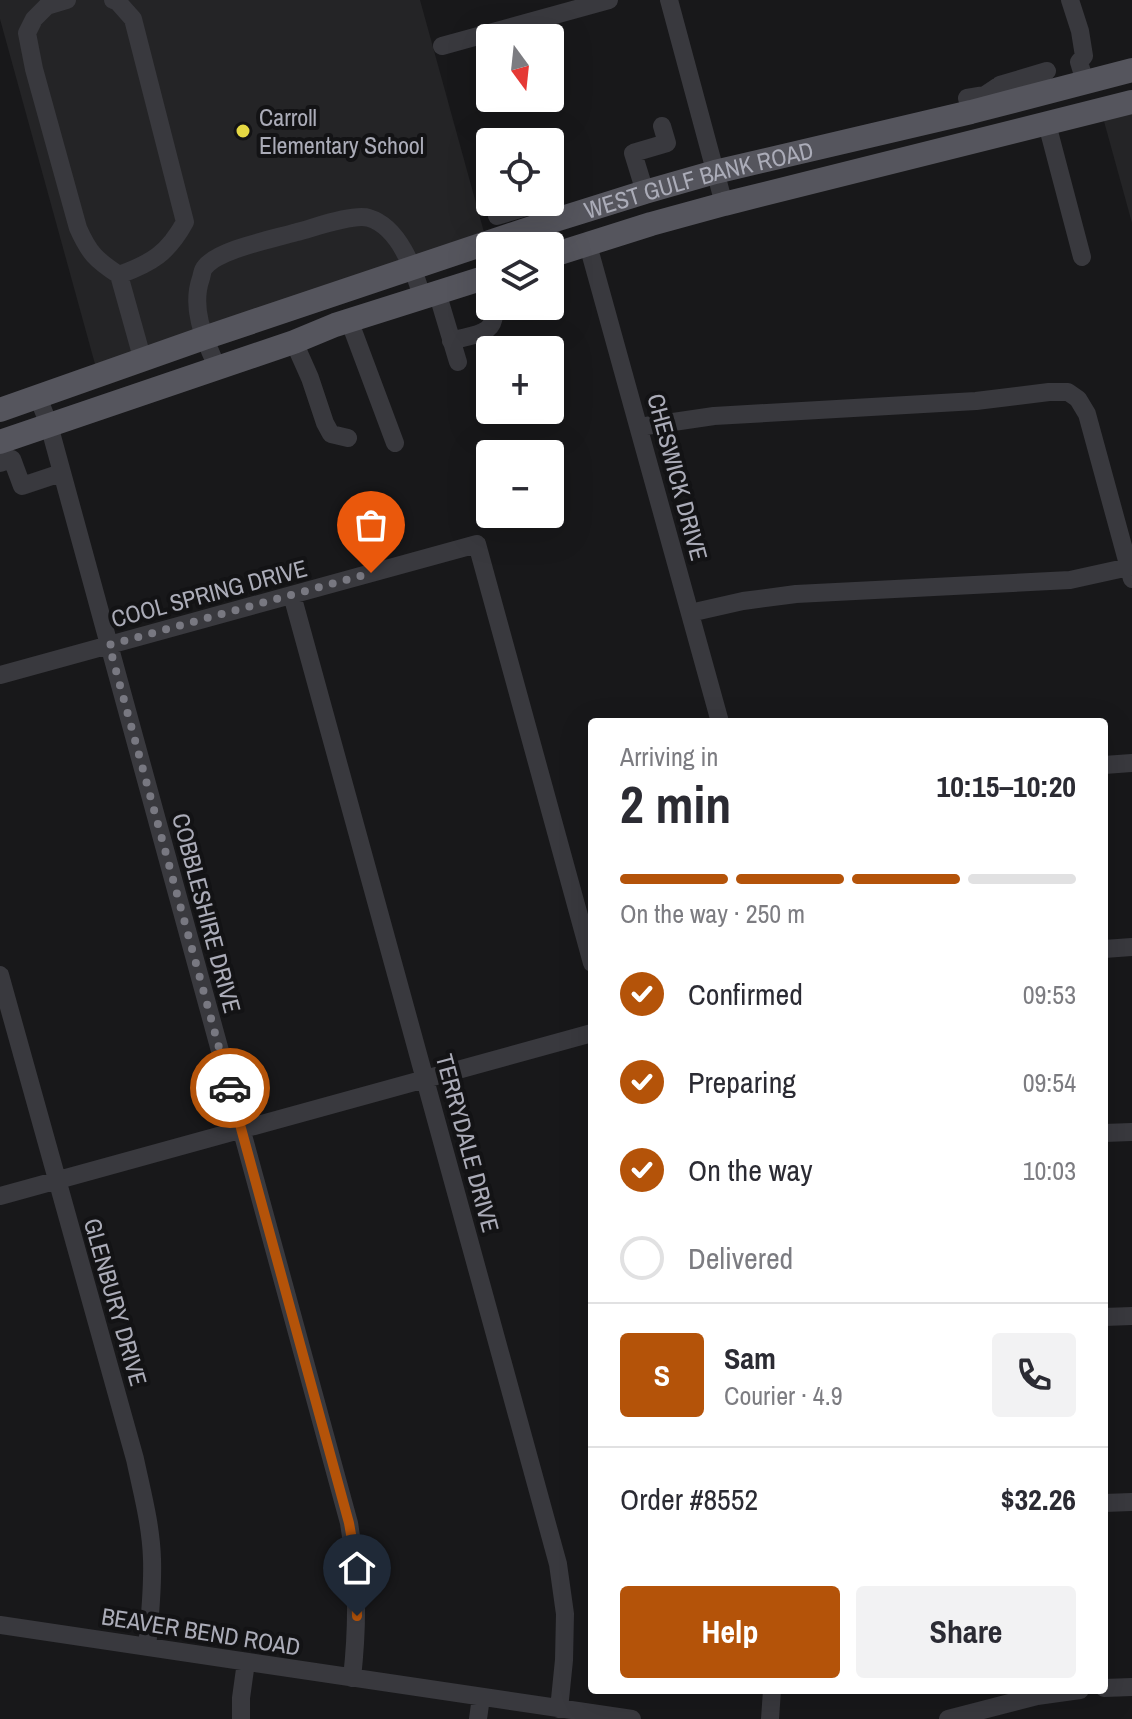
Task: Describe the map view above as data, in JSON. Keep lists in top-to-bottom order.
{
  "streets": {
    "main road": ["WEST GULF BANK ROAD"],
    "street": [
      "CHESWICK DRIVE",
      "COOL SPRING DRIVE",
      "COBBLESHIRE DRIVE",
      "TERRYDALE DRIVE",
      "GLENBURY DRIVE",
      "BEAVER BEND ROAD"
    ]
  },
  "crossings": [
    ["WEST GULF BANK ROAD", "CHESWICK DRIVE"],
    ["WEST GULF BANK ROAD", "COBBLESHIRE DRIVE"],
    ["COOL SPRING DRIVE", "COBBLESHIRE DRIVE"],
    ["COOL SPRING DRIVE", "TERRYDALE DRIVE"],
    ["COBBLESHIRE DRIVE", "BEAVER BEND ROAD"],
    ["TERRYDALE DRIVE", "BEAVER BEND ROAD"],
    ["GLENBURY DRIVE", "BEAVER BEND ROAD"]
  ],
  "places": ["Carroll Elementary School"],
  "north": "bottom",
  "page": {
    "map_buttons": ["+", "−"],
    "heading": ["2 min", "Arriving in", "10:15–10:20"],
    "panel": [
      "Sam",
      "Courier · 4.9",
      "Order #8552",
      "$32.26"
    ],
    "bar": "On the way · 250 m",
    "list": [
      ["Confirmed", "09:53"],
      ["Preparing", "09:54"],
      ["On the way", "10:03"],
      "Delivered"
    ],
    "round": "S",
    "buttons": ["Help", "Share"]
  }
}
